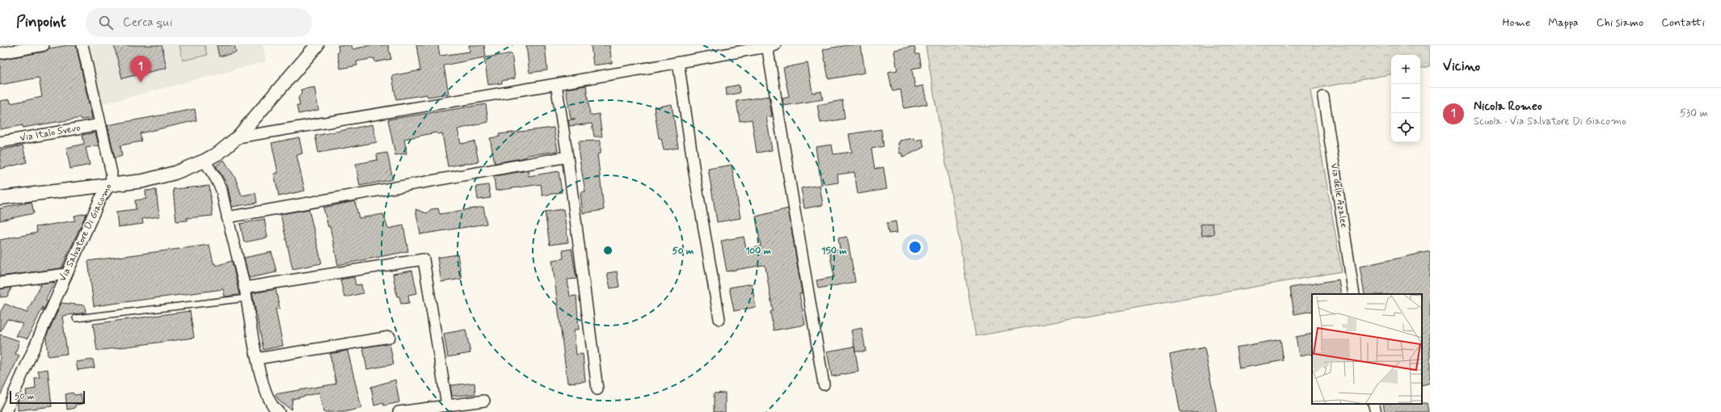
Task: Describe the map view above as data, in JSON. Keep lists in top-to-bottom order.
{
  "streets": {
    "street": ["Via Italo Svevo", "Via delle Azalee", "Via Salvatore Di Giacomo"]
  },
  "crossings": [
    ["Via Italo Svevo", "Via Salvatore Di Giacomo"]
  ],
  "scale_bar": "50 m",
  "page": {
    "header": "Pinpoint",
    "search": "Cerca qui",
    "nav": [
      "Home",
      "Mappa",
      "Chi siamo",
      "Contatti"
    ],
    "heading": "Vicino",
    "map_buttons": ["+", "−"],
    "pins": "1",
    "list": [
      {
        "mark": "1",
        "name": "Nicola Romeo",
        "note": "Scuola · Via Salvatore Di Giacomo",
        "value": "530 m"
      }
    ],
    "scale": "50 m"
  },
  "rings": ["50 m", "100 m", "150 m"]
}
